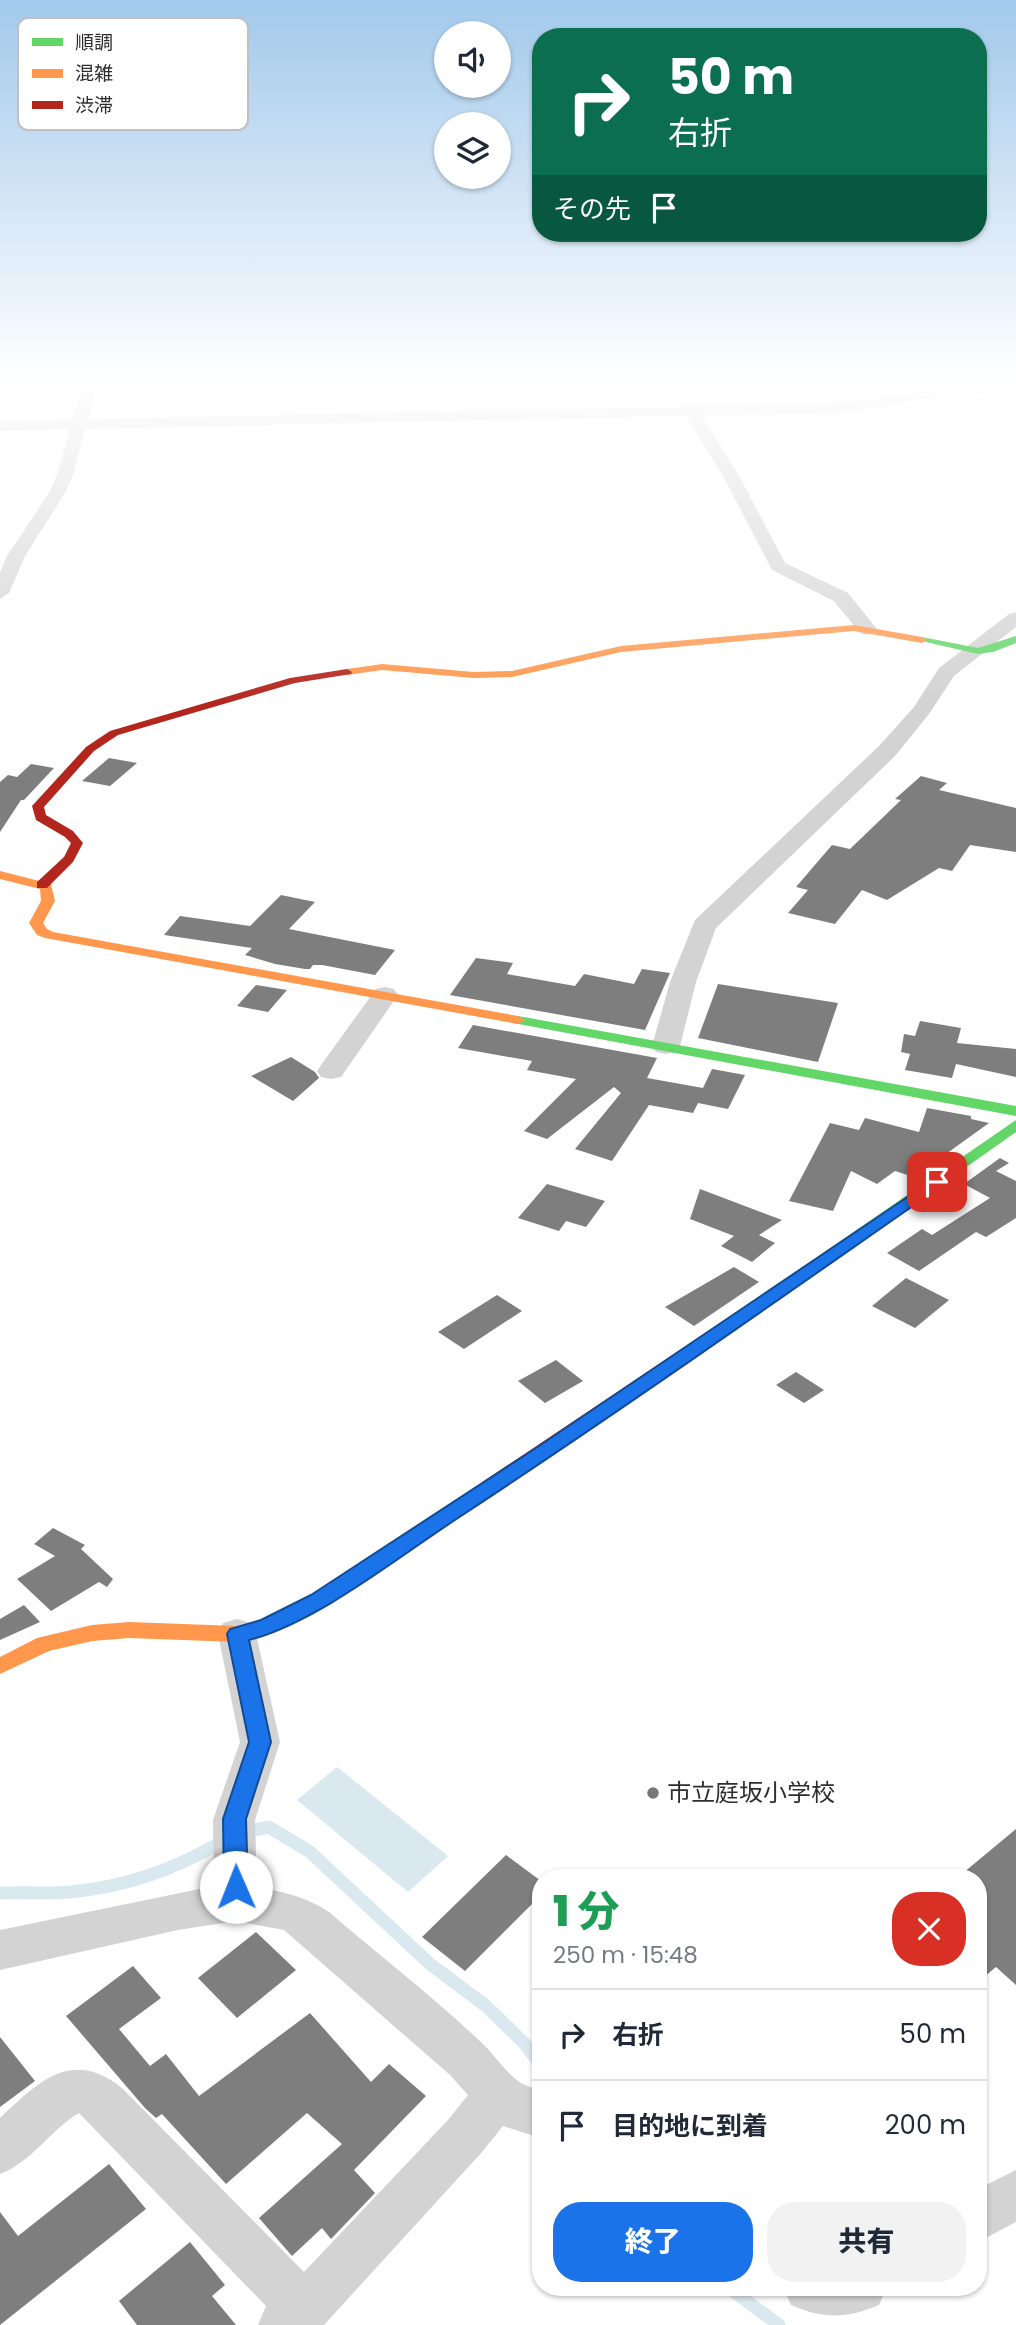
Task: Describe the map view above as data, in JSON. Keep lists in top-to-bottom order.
{
  "places": ["市立庭坂小学校"],
  "legend": ["順調", "混雑", "渋滞"],
  "page": {
    "turn": ["50 m", "右折"],
    "then": "その先",
    "heading": ["1 分", "250 m · 15:48"],
    "list": [
      {
        "name": "右折",
        "value": "50 m"
      },
      {
        "name": "目的地に到着",
        "value": "200 m"
      }
    ],
    "buttons": ["終了", "共有"]
  }
}
